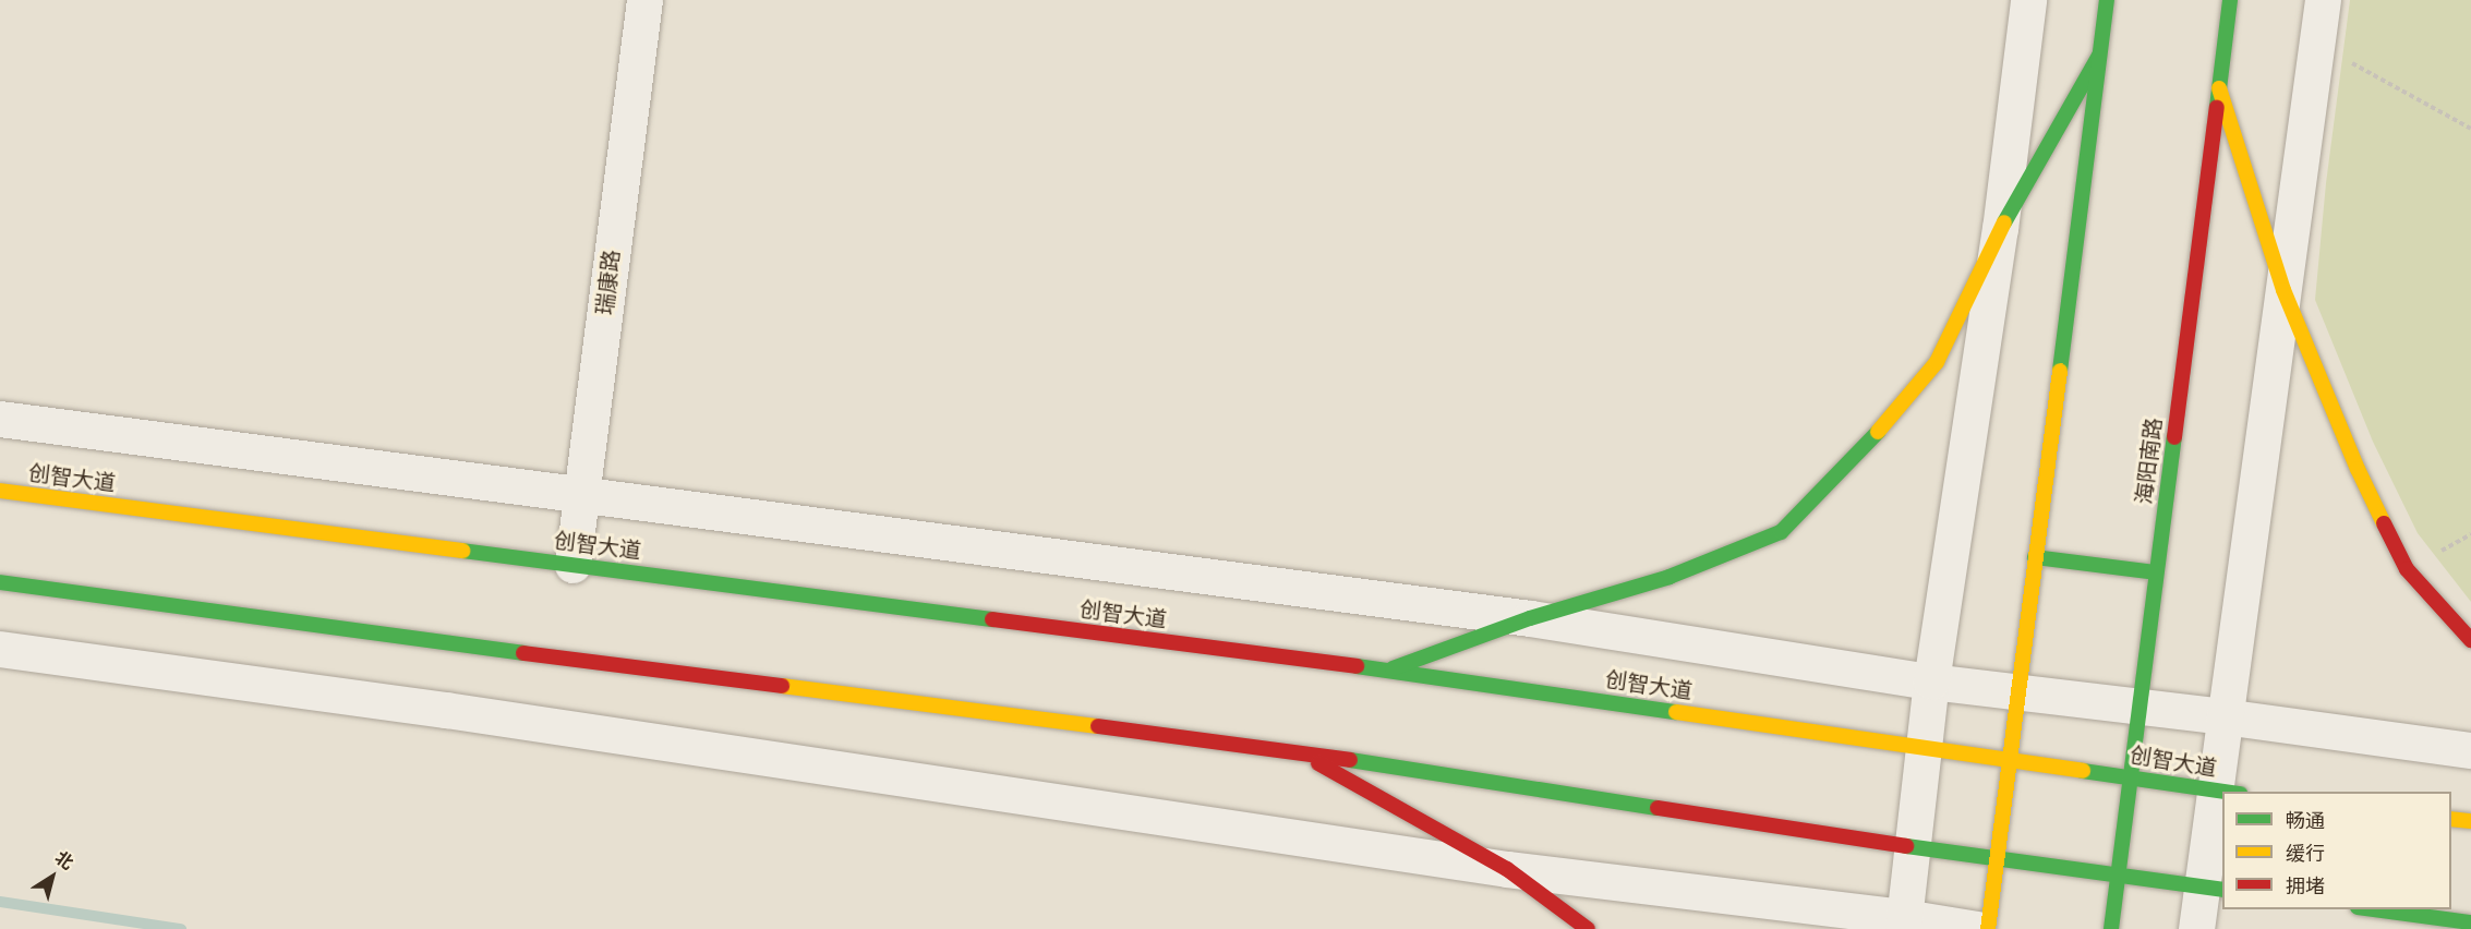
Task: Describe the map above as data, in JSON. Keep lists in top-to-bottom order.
{
  "streets": {
    "main road": ["海阳南路", "创智大道"],
    "street": ["瑞康路"]
  },
  "crossings": [
    ["瑞康路", "创智大道"],
    ["海阳南路", "创智大道"]
  ],
  "legend": ["畅通", "缓行", "拥堵"],
  "north": "top right"
}
